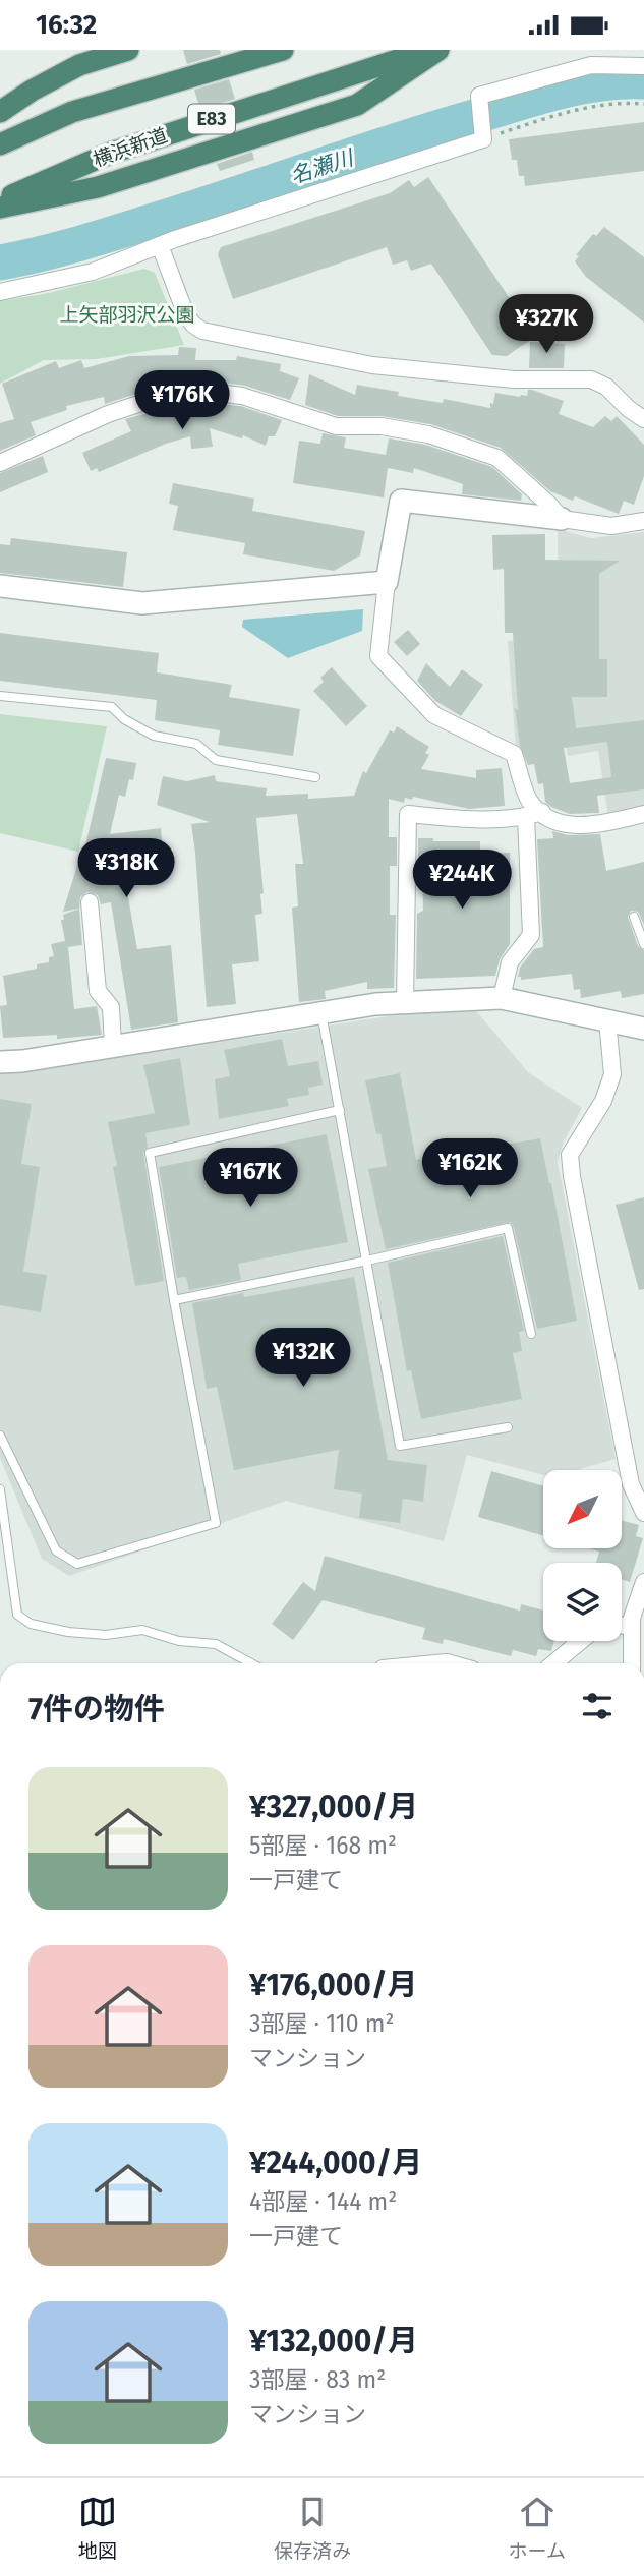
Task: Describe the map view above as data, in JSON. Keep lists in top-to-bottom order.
{
  "streets": {
    "highway": ["E83", "横浜新道"]
  },
  "water": ["名瀬川"],
  "parks": ["上矢部羽沢公園"],
  "north": "bottom left",
  "page": {
    "status": "16:32",
    "price": [
      "¥327K",
      "¥176K",
      "¥318K",
      "¥244K",
      "¥162K",
      "¥167K",
      "¥132K"
    ],
    "heading": "7件の物件",
    "list": [
      {
        "name": "¥327,000/月",
        "note": "5部屋 · 168 m² · 一戸建て"
      },
      {
        "name": "¥176,000/月",
        "note": "3部屋 · 110 m² · マンション"
      },
      {
        "name": "¥244,000/月",
        "note": "4部屋 · 144 m² · 一戸建て"
      },
      {
        "name": "¥132,000/月",
        "note": "3部屋 · 83 m² · マンション"
      }
    ],
    "tabs": ["地図", "保存済み", "ホーム"]
  }
}
